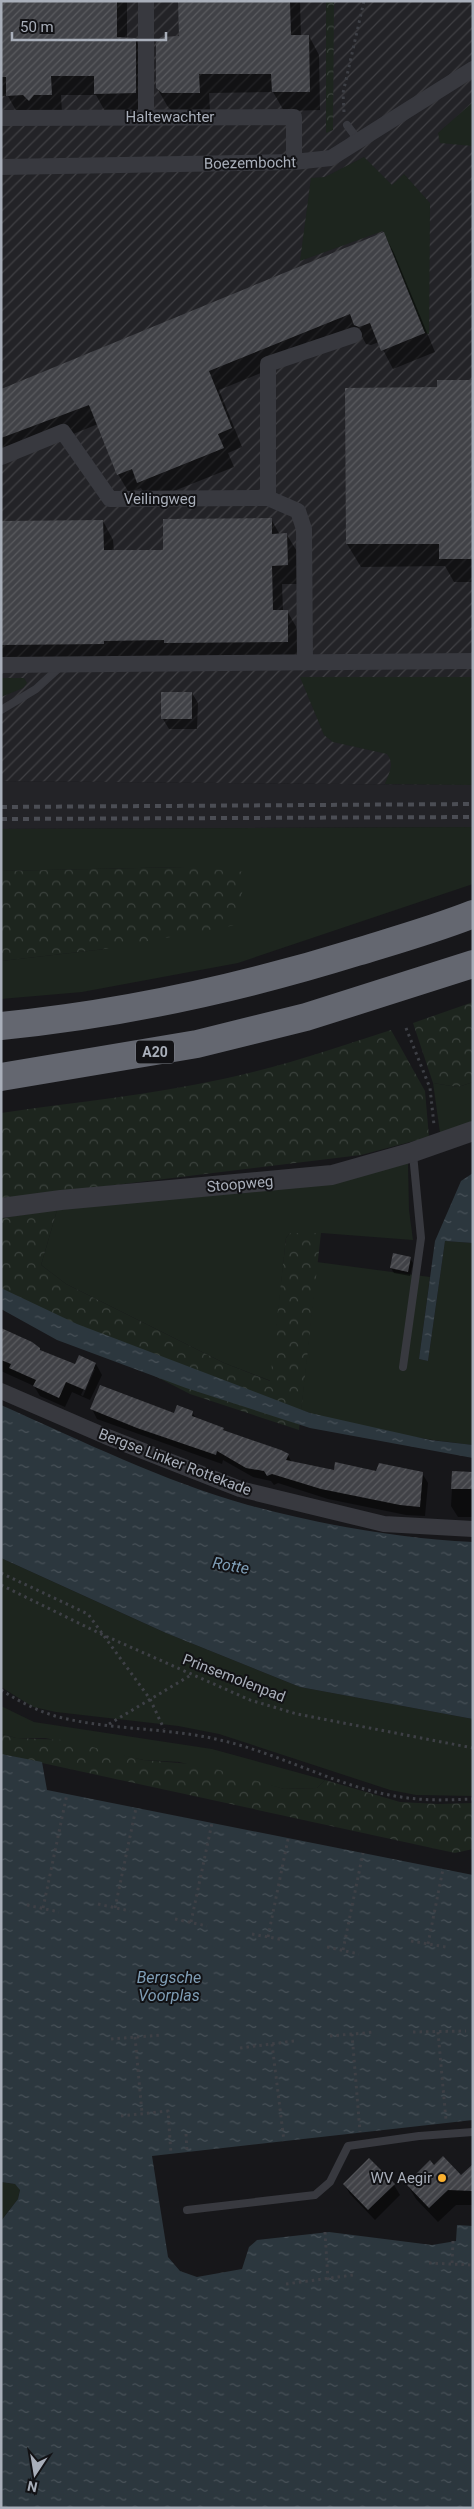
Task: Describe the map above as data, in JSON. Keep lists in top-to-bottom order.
{
  "streets": {
    "highway": ["A20"],
    "street": [
      "Haltewachter",
      "Boezembocht",
      "Veilingweg",
      "Stoopweg",
      "Bergse Linker Rottekade"
    ],
    "path": ["Prinsemolenpad"]
  },
  "crossings": [
    ["Haltewachter", "Boezembocht"]
  ],
  "water": ["Rotte", "Bergsche Voorplas"],
  "places": ["WV Aegir"],
  "scale_bar": "50 m",
  "north": "bottom"
}
